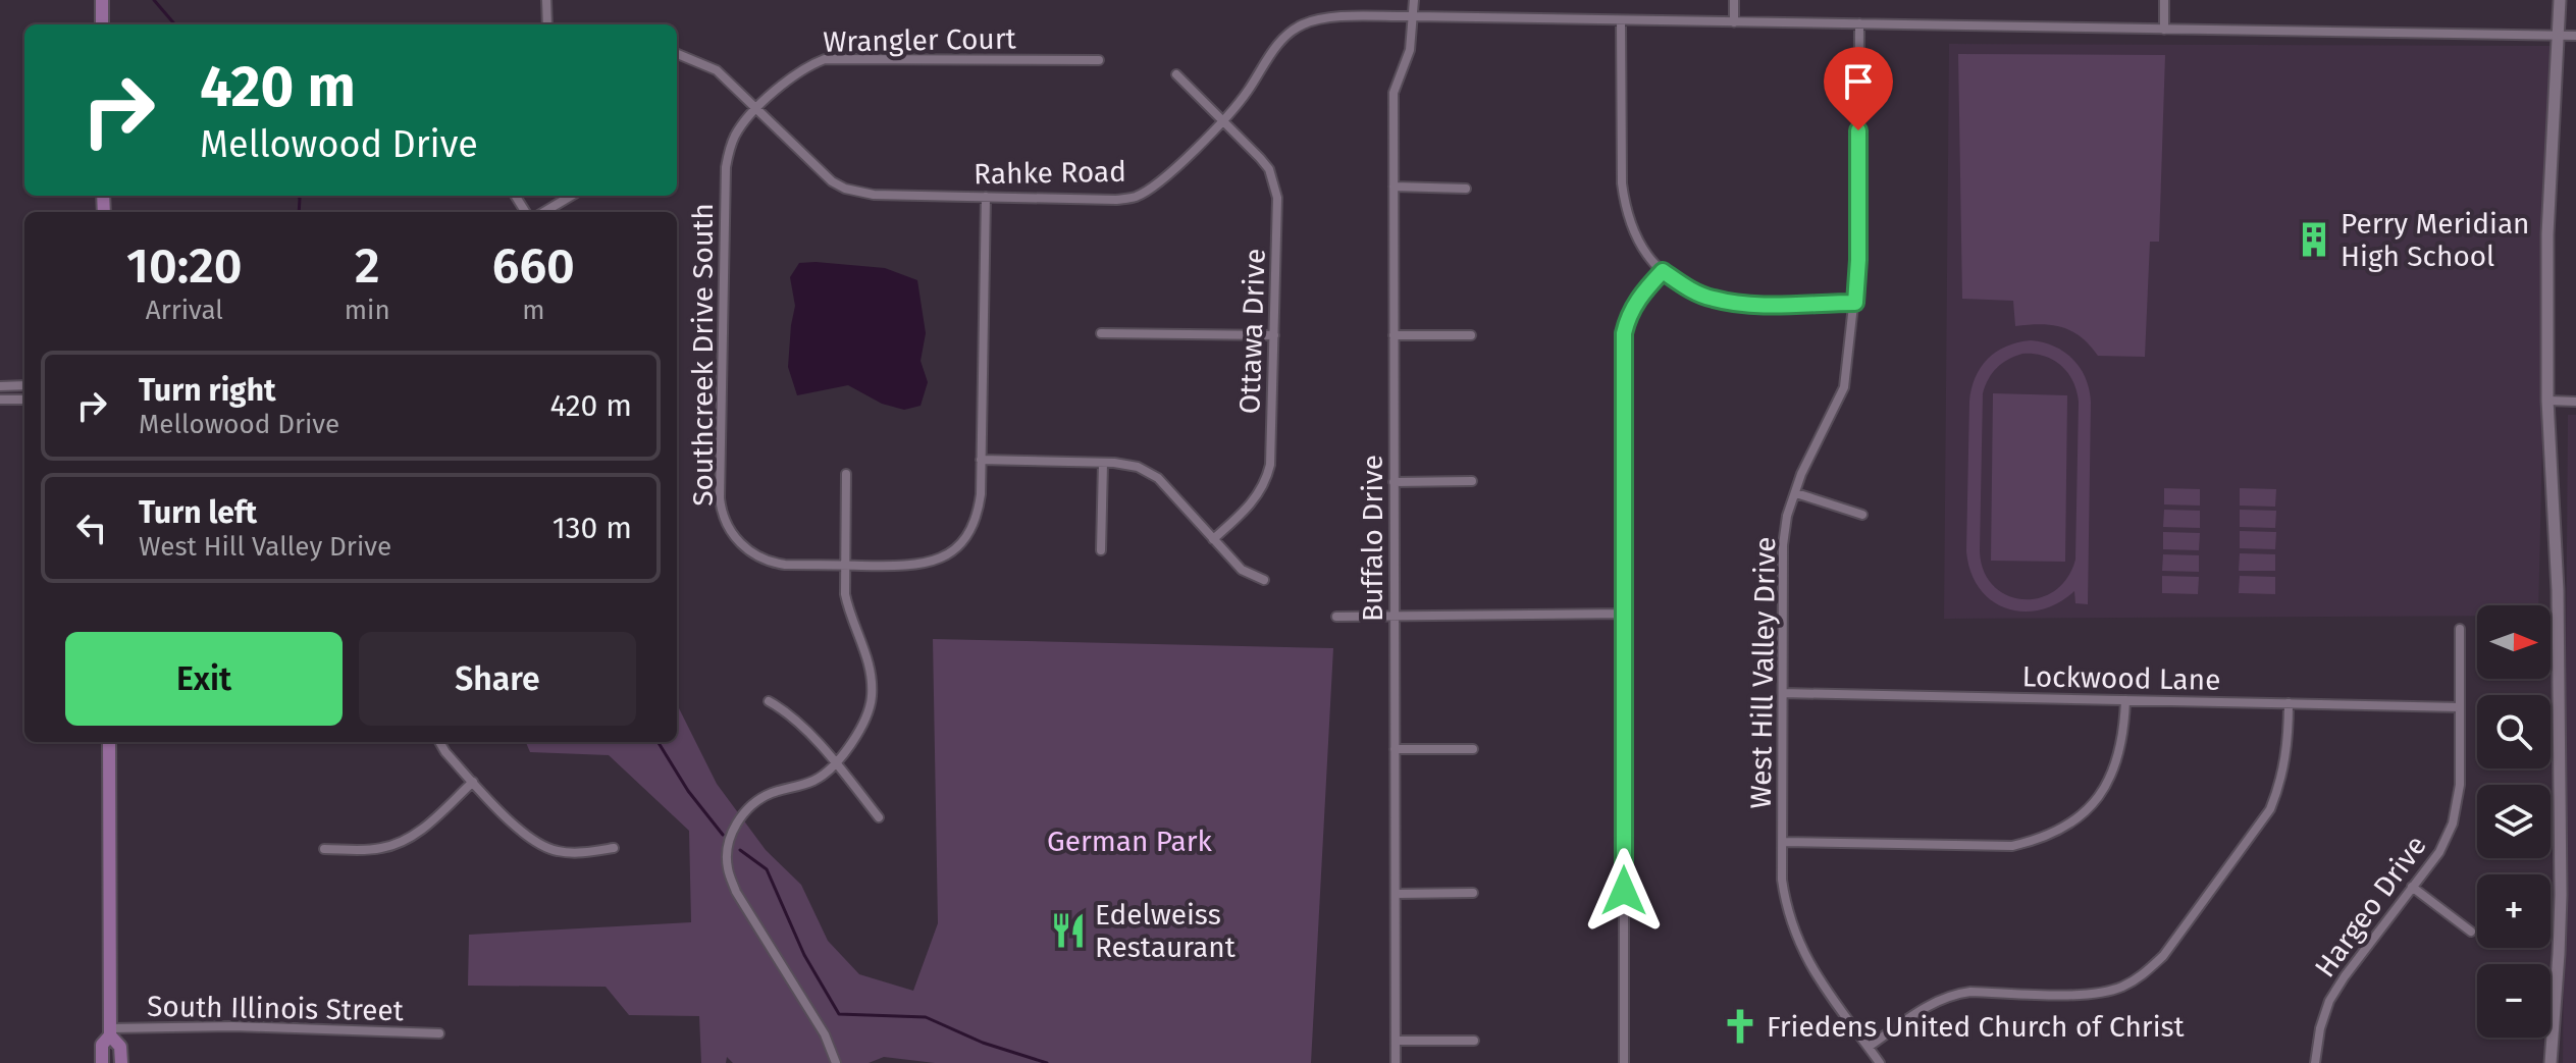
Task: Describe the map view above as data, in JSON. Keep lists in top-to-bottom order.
{
  "streets": {
    "street": [
      "Wrangler Court",
      "Rahke Road",
      "Ottawa Drive",
      "Southcreek Drive South",
      "Buffalo Drive",
      "West Hill Valley Drive",
      "Lockwood Lane",
      "Hargeo Drive",
      "South Illinois Street"
    ]
  },
  "crossings": [
    ["Wrangler Court", "Rahke Road"],
    ["Wrangler Court", "Southcreek Drive South"],
    ["Rahke Road", "Ottawa Drive"],
    ["Rahke Road", "Southcreek Drive South"],
    ["Rahke Road", "Buffalo Drive"],
    ["Rahke Road", "West Hill Valley Drive"],
    ["West Hill Valley Drive", "Lockwood Lane"],
    ["Lockwood Lane", "Hargeo Drive"]
  ],
  "parks": ["German Park"],
  "places": {
    "building": ["Perry Meridian High School"],
    "restaurant": ["Edelweiss Restaurant"],
    "church": ["Friedens United Church of Christ"]
  },
  "north": "right",
  "page": {
    "turn": ["420 m", "Mellowood Drive"],
    "eta": [
      "10:20",
      "Arrival",
      "2",
      "min",
      "660",
      "m"
    ],
    "list": [
      {
        "name": "Turn right",
        "note": "Mellowood Drive",
        "value": "420 m"
      },
      {
        "name": "Turn left",
        "note": "West Hill Valley Drive",
        "value": "130 m"
      }
    ],
    "map_buttons": ["+", "−"],
    "buttons": ["Exit", "Share"]
  }
}
